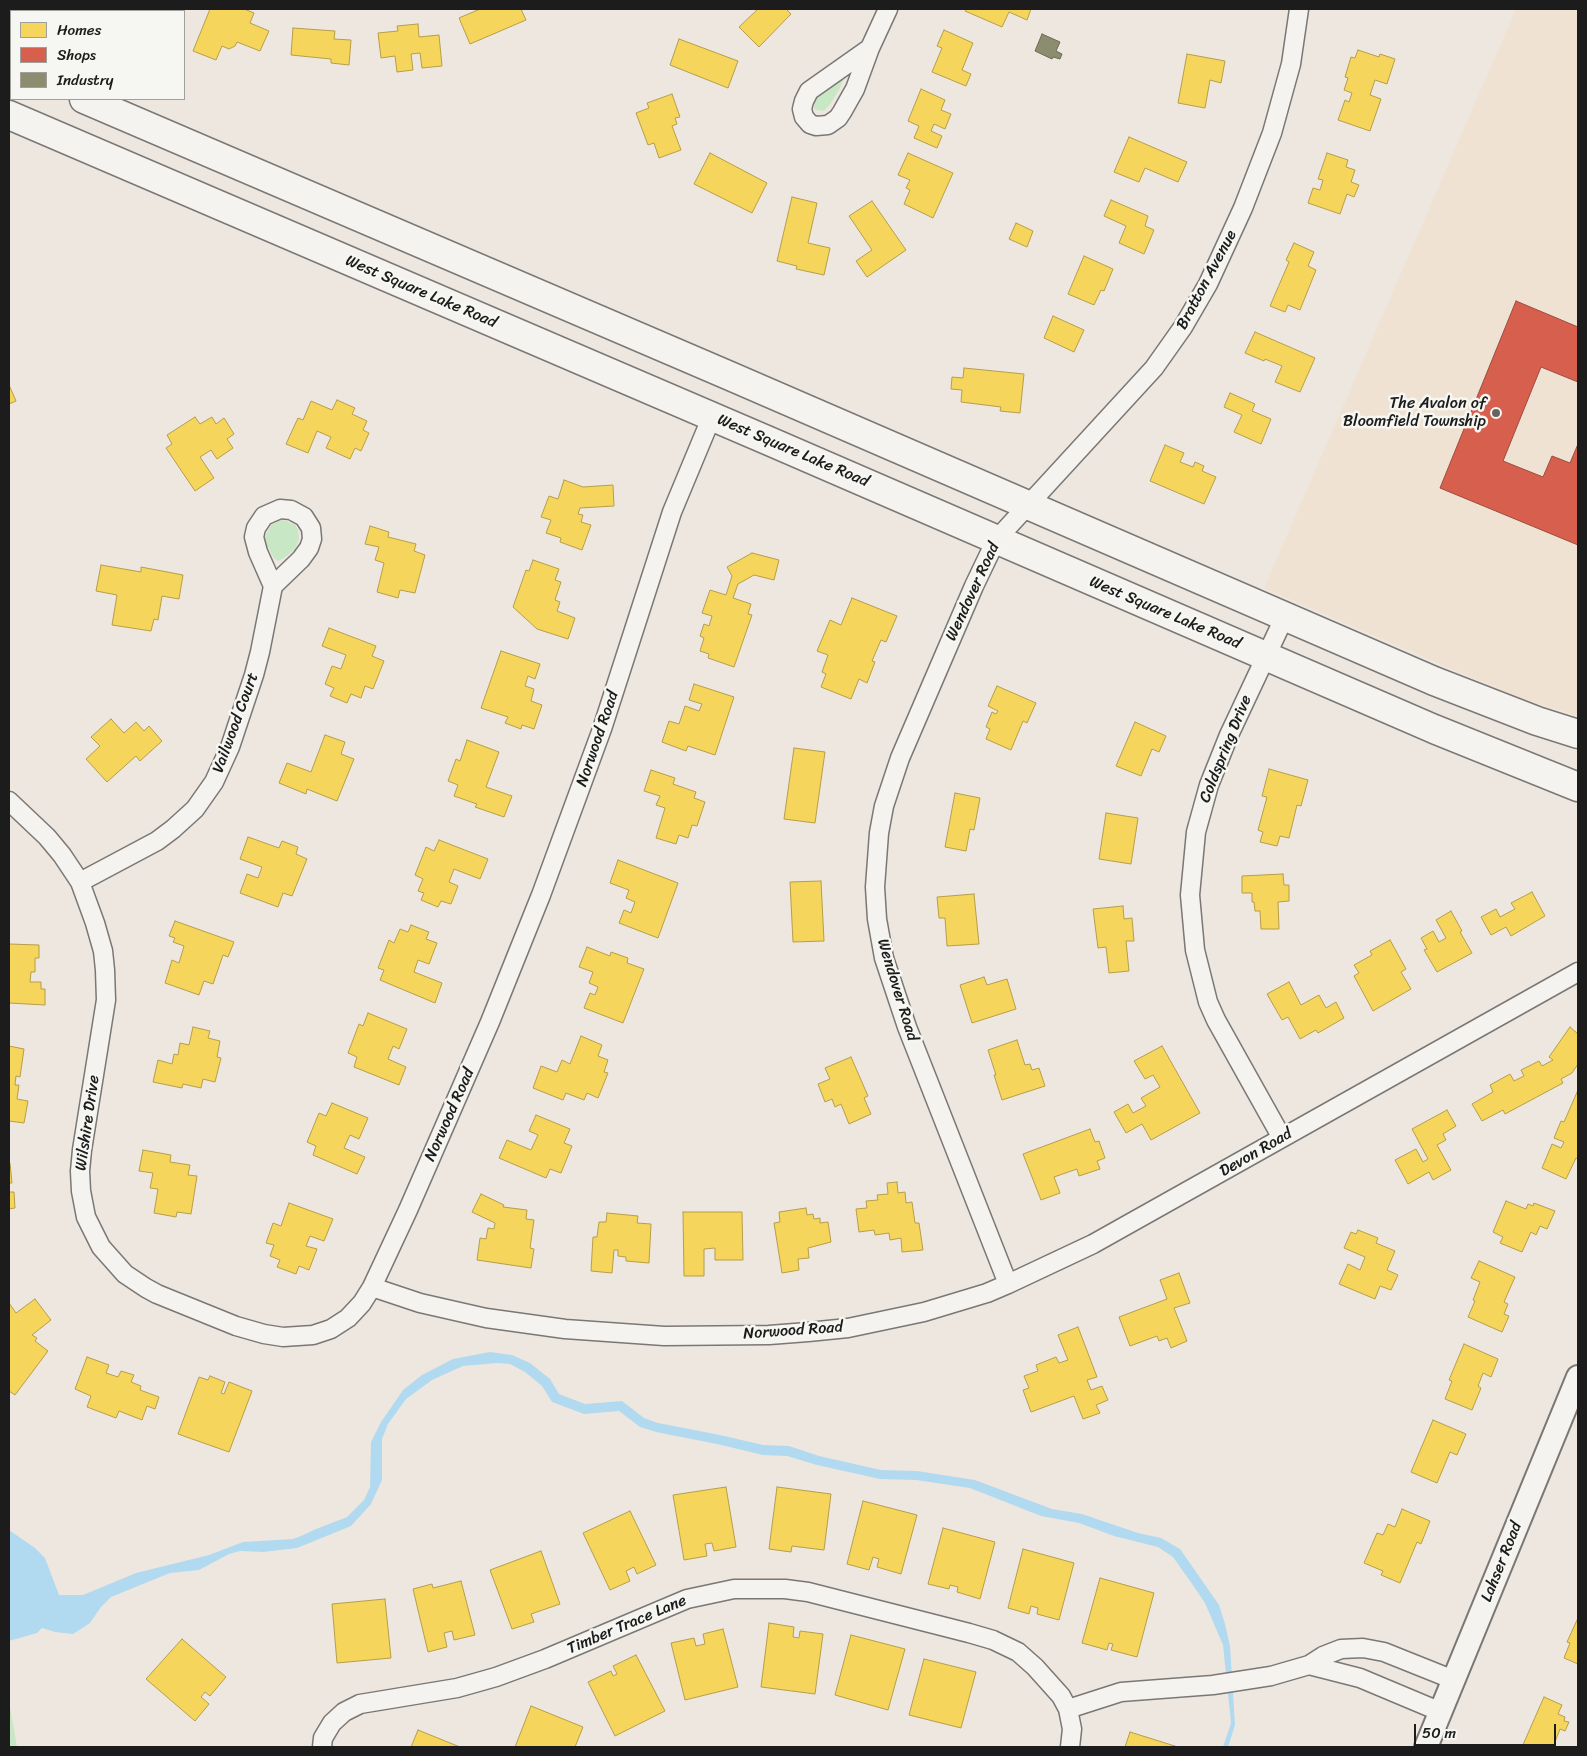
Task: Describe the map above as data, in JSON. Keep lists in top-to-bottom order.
{
  "streets": {
    "highway": ["West Square Lake Road"],
    "street": [
      "Bratton Avenue",
      "Wendover Road",
      "Vailwood Court",
      "Norwood Road",
      "Coldspring Drive",
      "Wilshire Drive",
      "Devon Road",
      "Lahser Road",
      "Timber Trace Lane"
    ]
  },
  "crossings": [
    ["Bratton Avenue", "Wendover Road"],
    ["West Square Lake Road", "Wendover Road"],
    ["West Square Lake Road", "Norwood Road"],
    ["West Square Lake Road", "Coldspring Drive"],
    ["Wendover Road", "Devon Road"],
    ["Vailwood Court", "Wilshire Drive"],
    ["Norwood Road", "Wilshire Drive"],
    ["Norwood Road", "Devon Road"],
    ["Coldspring Drive", "Devon Road"]
  ],
  "places": ["The Avalon of Bloomfield Township"],
  "legend": ["Homes", "Shops", "Industry"],
  "scale_bar": "50 m"
}
